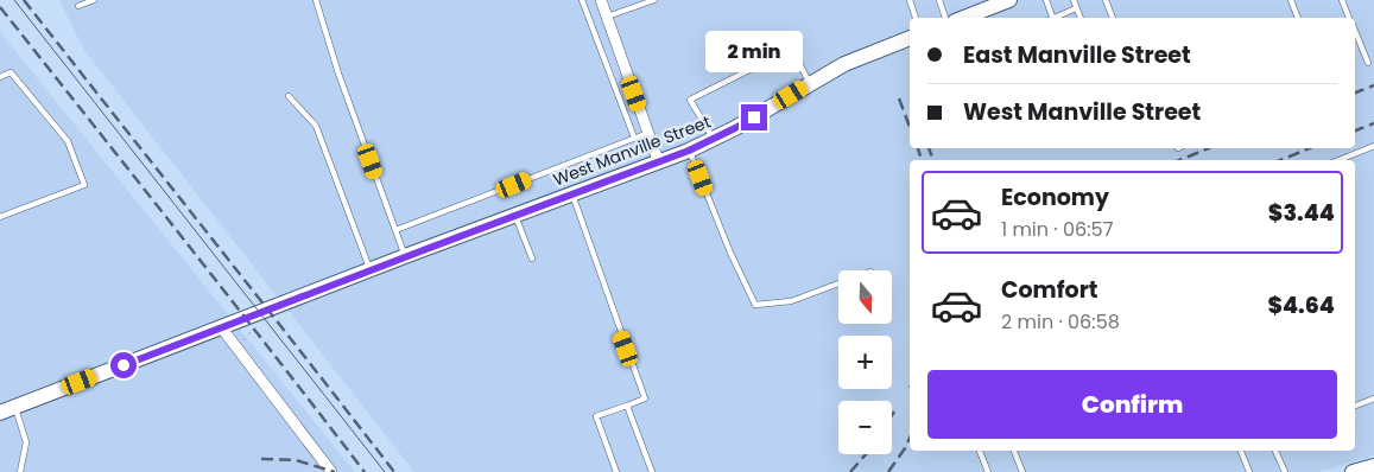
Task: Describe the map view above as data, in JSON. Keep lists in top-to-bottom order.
{
  "streets": {
    "street": ["West Manville Street"]
  },
  "north": "bottom",
  "page": {
    "banner": ["East Manville Street", "West Manville Street"],
    "bubble": "2 min",
    "list": [
      {
        "name": "Economy",
        "note": "1 min · 06:57",
        "value": "$3.44"
      },
      {
        "name": "Comfort",
        "note": "2 min · 06:58",
        "value": "$4.64"
      }
    ],
    "map_buttons": ["+", "−"],
    "buttons": "Confirm"
  }
}
